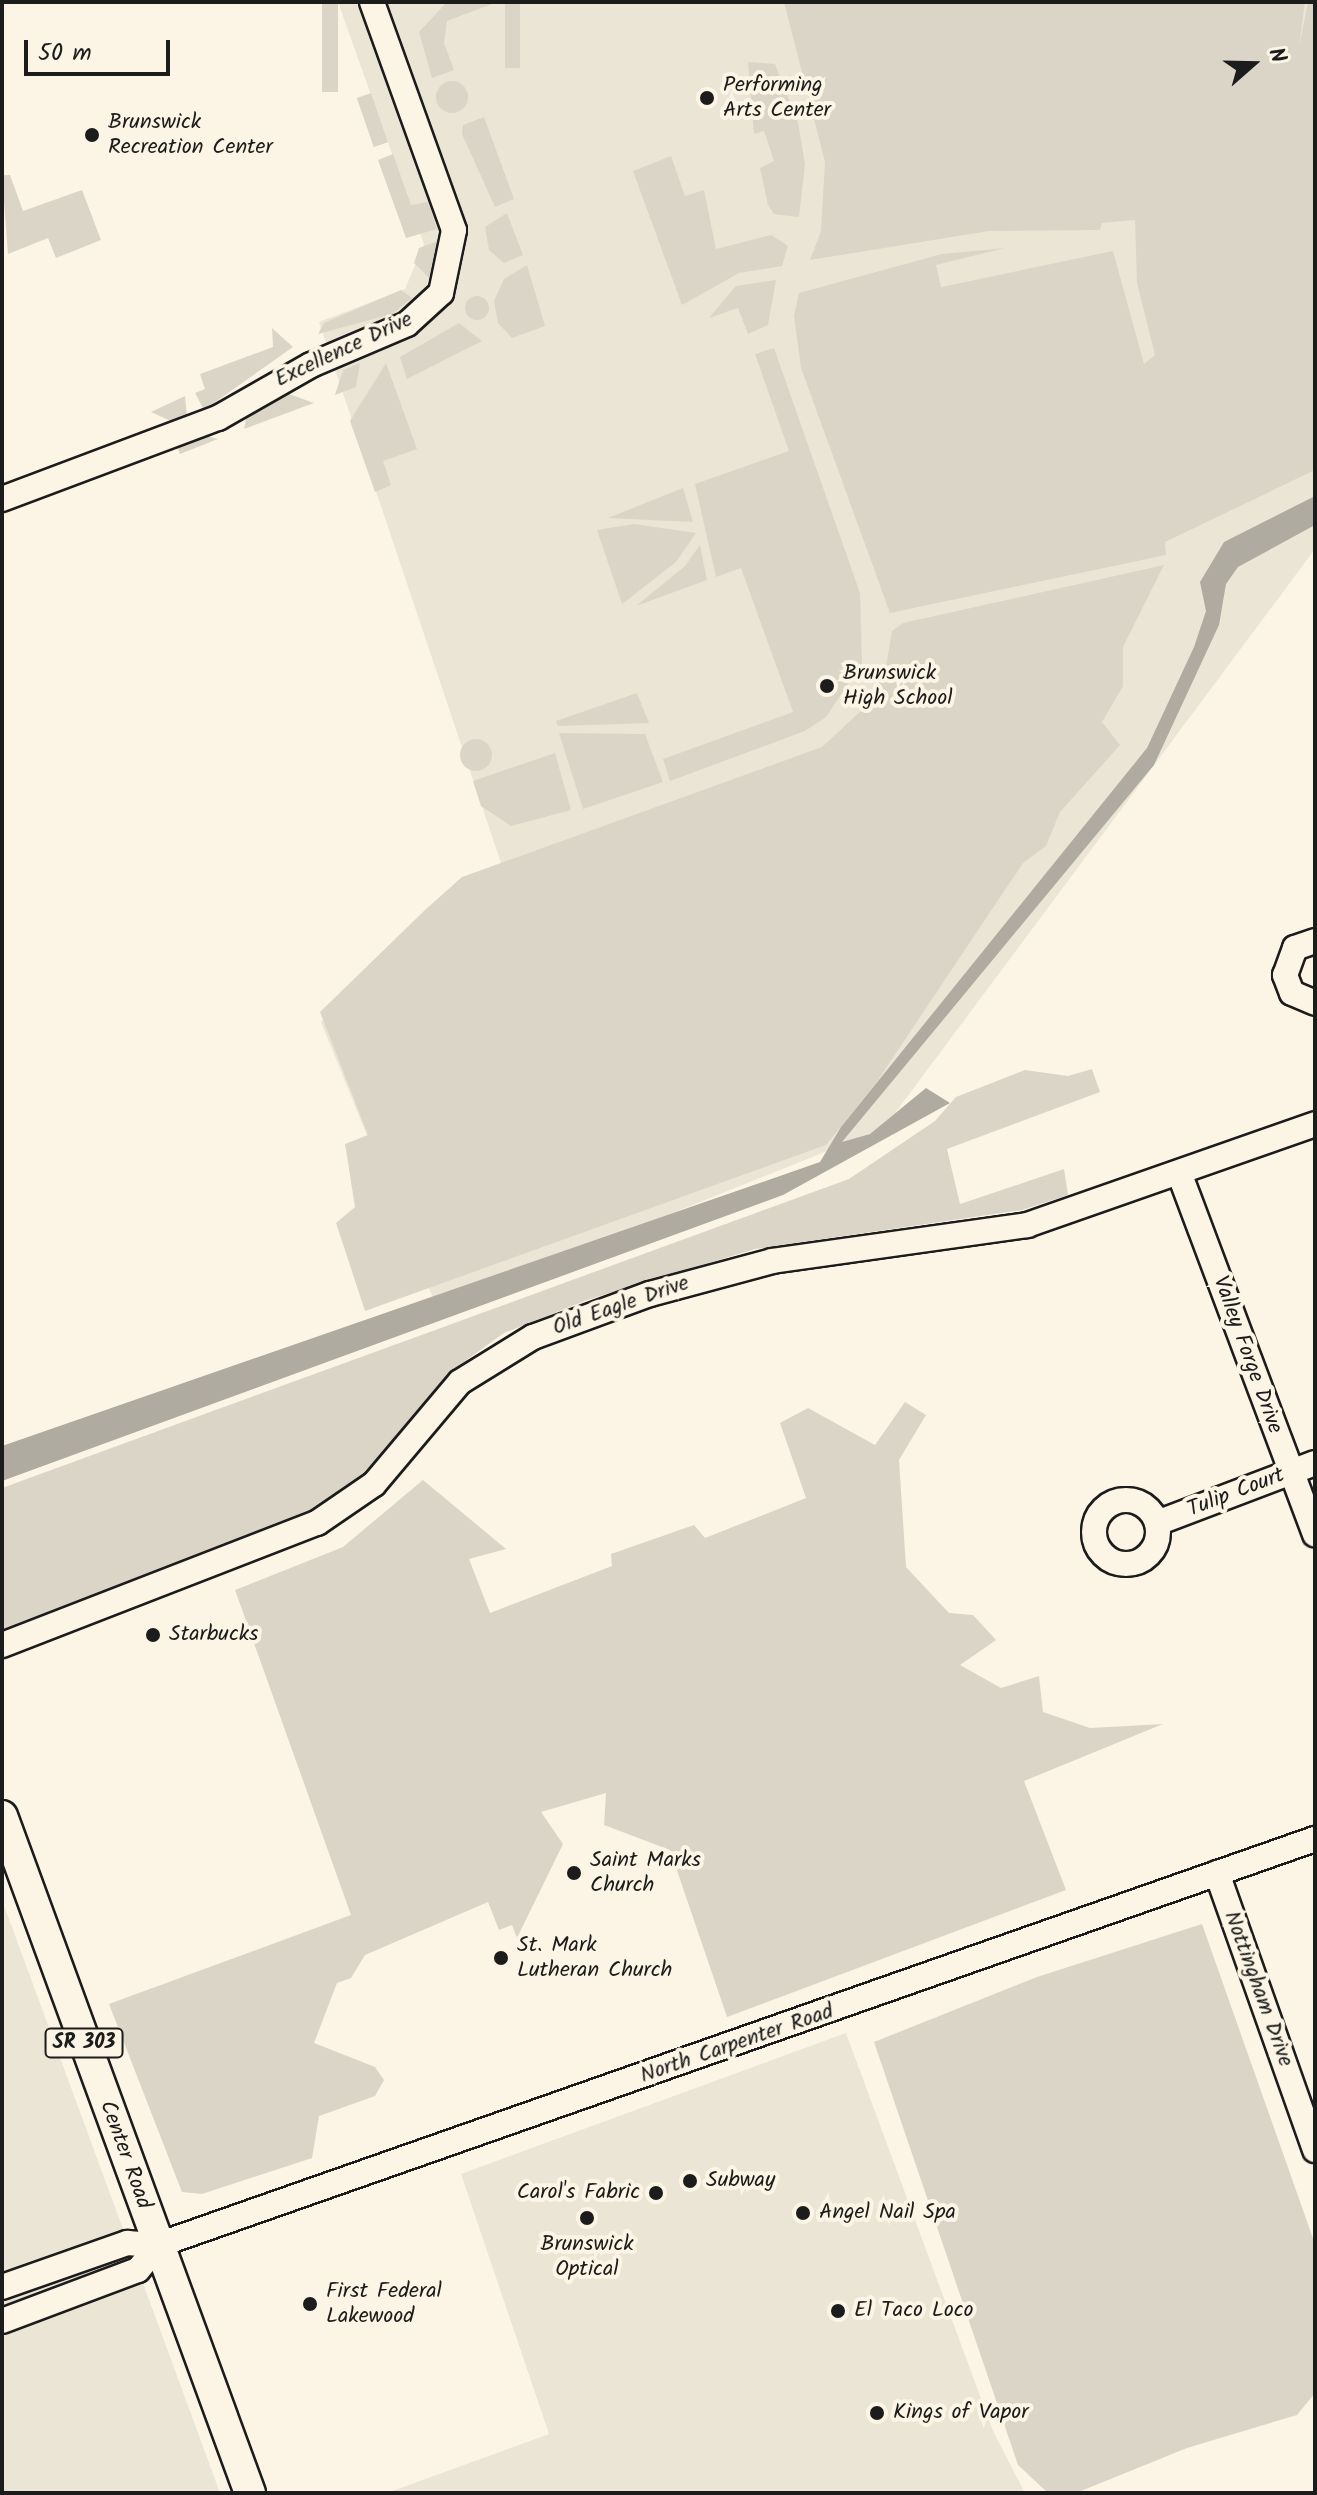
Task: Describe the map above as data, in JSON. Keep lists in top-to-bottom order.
{
  "streets": {
    "main road": ["SR 303", "Center Road"],
    "street": [
      "Excellence Drive",
      "Old Eagle Drive",
      "Valley Forge Drive",
      "Tulip Court",
      "Nottingham Drive",
      "North Carpenter Road"
    ]
  },
  "crossings": [
    ["Old Eagle Drive", "Valley Forge Drive"],
    ["Valley Forge Drive", "Tulip Court"],
    ["Nottingham Drive", "North Carpenter Road"],
    ["North Carpenter Road", "Center Road"]
  ],
  "places": [
    "Performing Arts Center",
    "Brunswick Recreation Center",
    "Brunswick High School",
    "Starbucks",
    "Saint Marks Church",
    "St. Mark Lutheran Church",
    "Subway",
    "Carol's Fabric",
    "Angel Nail Spa",
    "Brunswick Optical",
    "First Federal Lakewood",
    "El Taco Loco",
    "Kings of Vapor"
  ],
  "scale_bar": "50 m",
  "north": "right"
}
